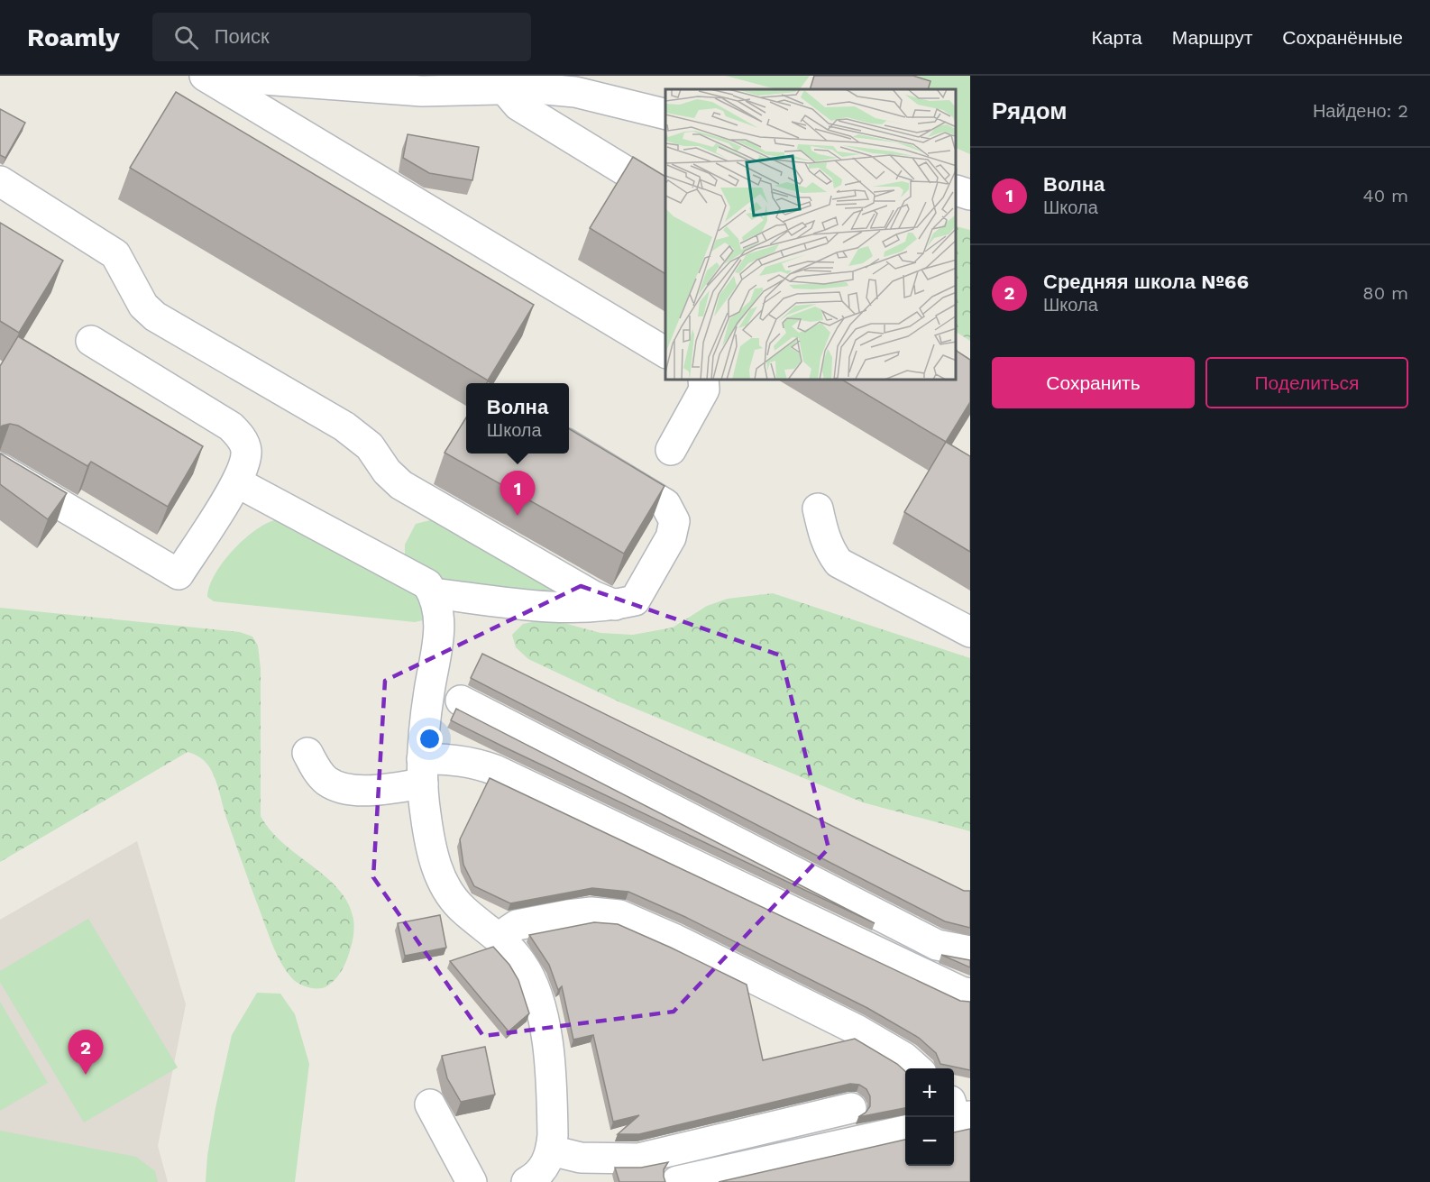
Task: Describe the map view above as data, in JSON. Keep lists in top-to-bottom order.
{
  "page": {
    "header": "Roamly",
    "search": "Поиск",
    "nav": ["Карта", "Маршрут", "Сохранённые"],
    "heading": ["Рядом", "Найдено: 2"],
    "list": [
      {
        "mark": "1",
        "name": "Волна",
        "note": "Школа",
        "value": "40 m"
      },
      {
        "mark": "2",
        "name": "Средняя школа №66",
        "note": "Школа",
        "value": "80 m"
      }
    ],
    "buttons": ["Сохранить", "Поделиться"],
    "popup": ["Волна", "Школа"],
    "pins": ["1", "2"],
    "map_buttons": ["+", "−"]
  }
}
